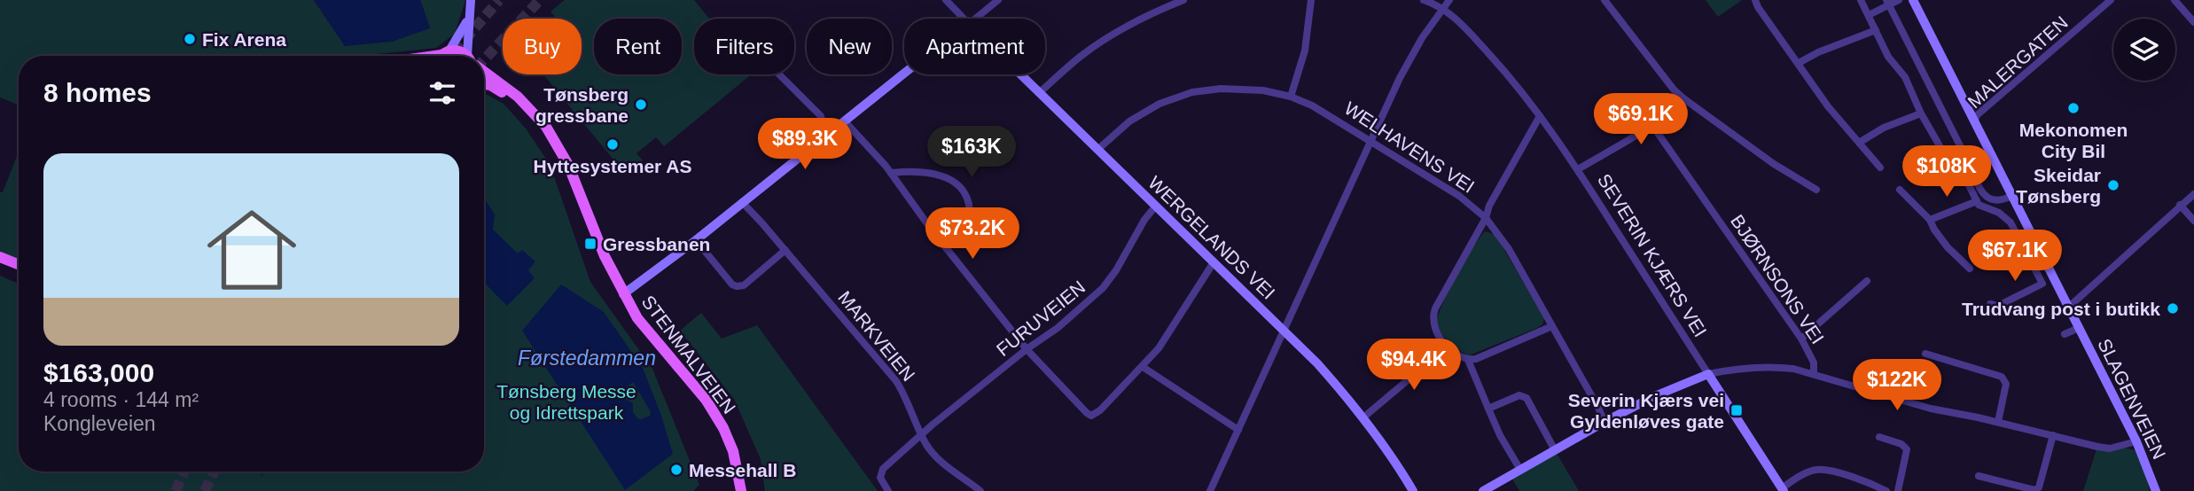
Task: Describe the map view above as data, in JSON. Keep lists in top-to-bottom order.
{
  "streets": {
    "main road": [
      "WERGELANDS VEI",
      "SEVERIN KJÆRS VEI",
      "STENMALVEIEN",
      "SLAGENVEIEN"
    ],
    "street": [
      "MALERGATEN",
      "WELHAVENS VEI",
      "BJØRNSONS VEI",
      "FURUVEIEN",
      "MARKVEIEN"
    ]
  },
  "crossings": [
    ["MALERGATEN", "SLAGENVEIEN"],
    ["WELHAVENS VEI", "WERGELANDS VEI"],
    ["WERGELANDS VEI", "FURUVEIEN"],
    ["BJØRNSONS VEI", "SLAGENVEIEN"],
    ["FURUVEIEN", "MARKVEIEN"]
  ],
  "water": ["Førstedammen"],
  "parks": ["Tønsberg Messe og Idrettspark"],
  "places": {
    "other": [
      "Fix Arena",
      "Tønsberg gressbane",
      "Mekonomen City Bil",
      "Hyttesystemer AS",
      "Skeidar Tønsberg",
      "Trudvang post i butikk",
      "Messehall B"
    ],
    "transit": ["Gressbanen", "Severin Kjærs vei Gyldenløves gate"]
  },
  "page": {
    "chip": [
      "Buy",
      "Rent",
      "Filters",
      "New",
      "Apartment"
    ],
    "heading": "8 homes",
    "price": [
      "$69.1K",
      "$89.3K",
      "$163K",
      "$108K",
      "$73.2K",
      "$67.1K",
      "$94.4K",
      "$122K"
    ],
    "list": [
      {
        "name": "$163,000",
        "note": "4 rooms · 144 m² · Kongleveien"
      }
    ]
  }
}
